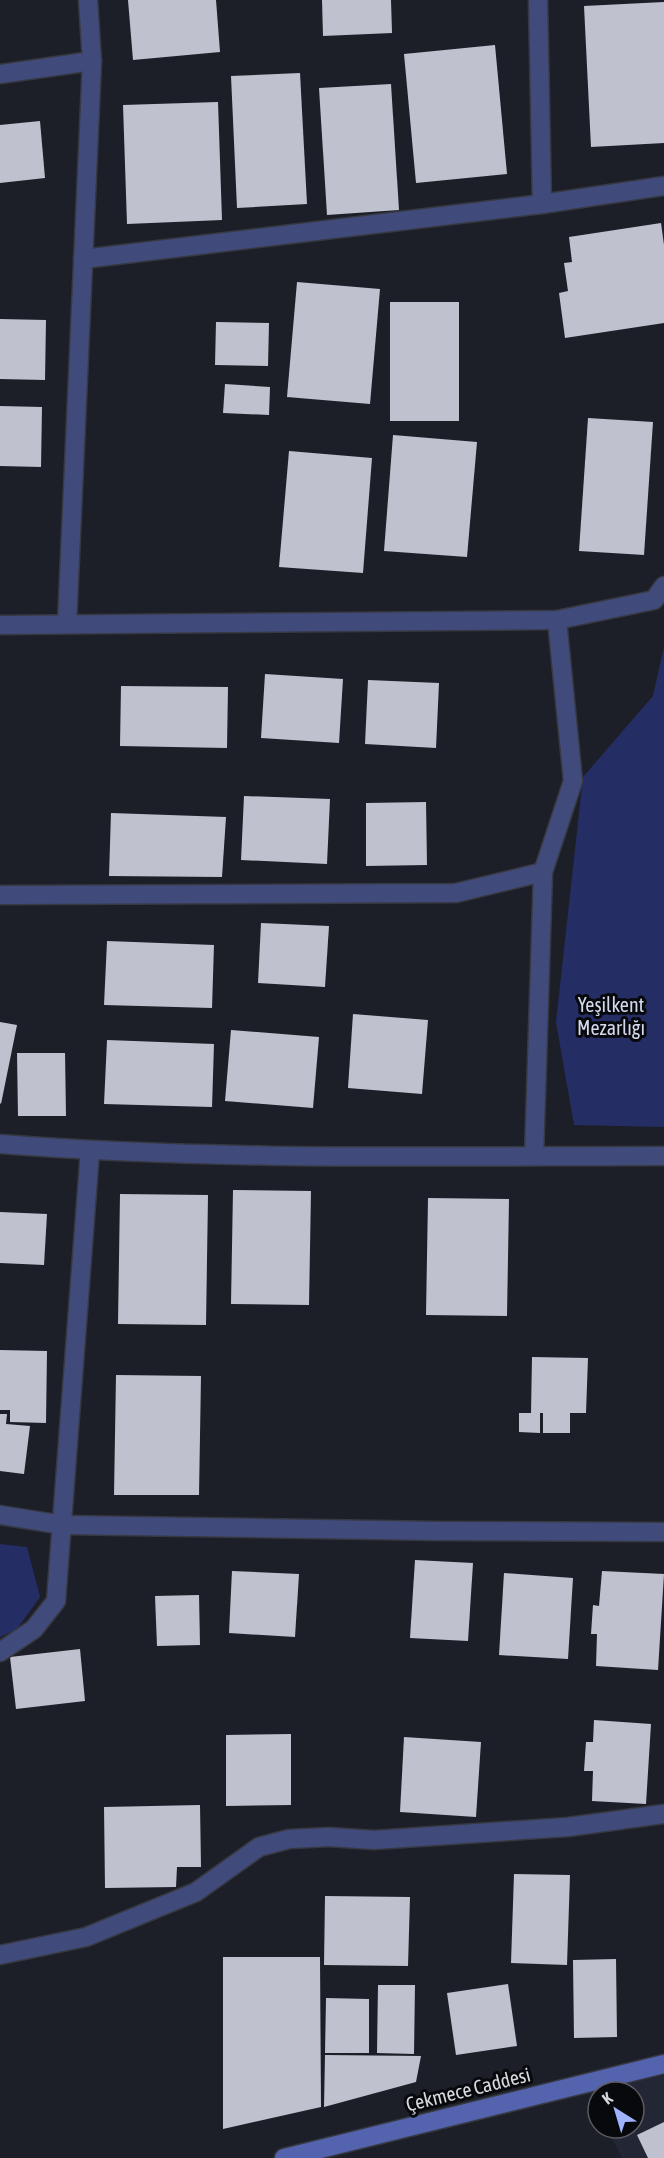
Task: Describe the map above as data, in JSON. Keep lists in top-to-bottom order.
{
  "streets": {
    "main road": ["Çekmece Caddesi"]
  },
  "parks": ["Yeşilkent Mezarlığı"],
  "north": "top left"
}
